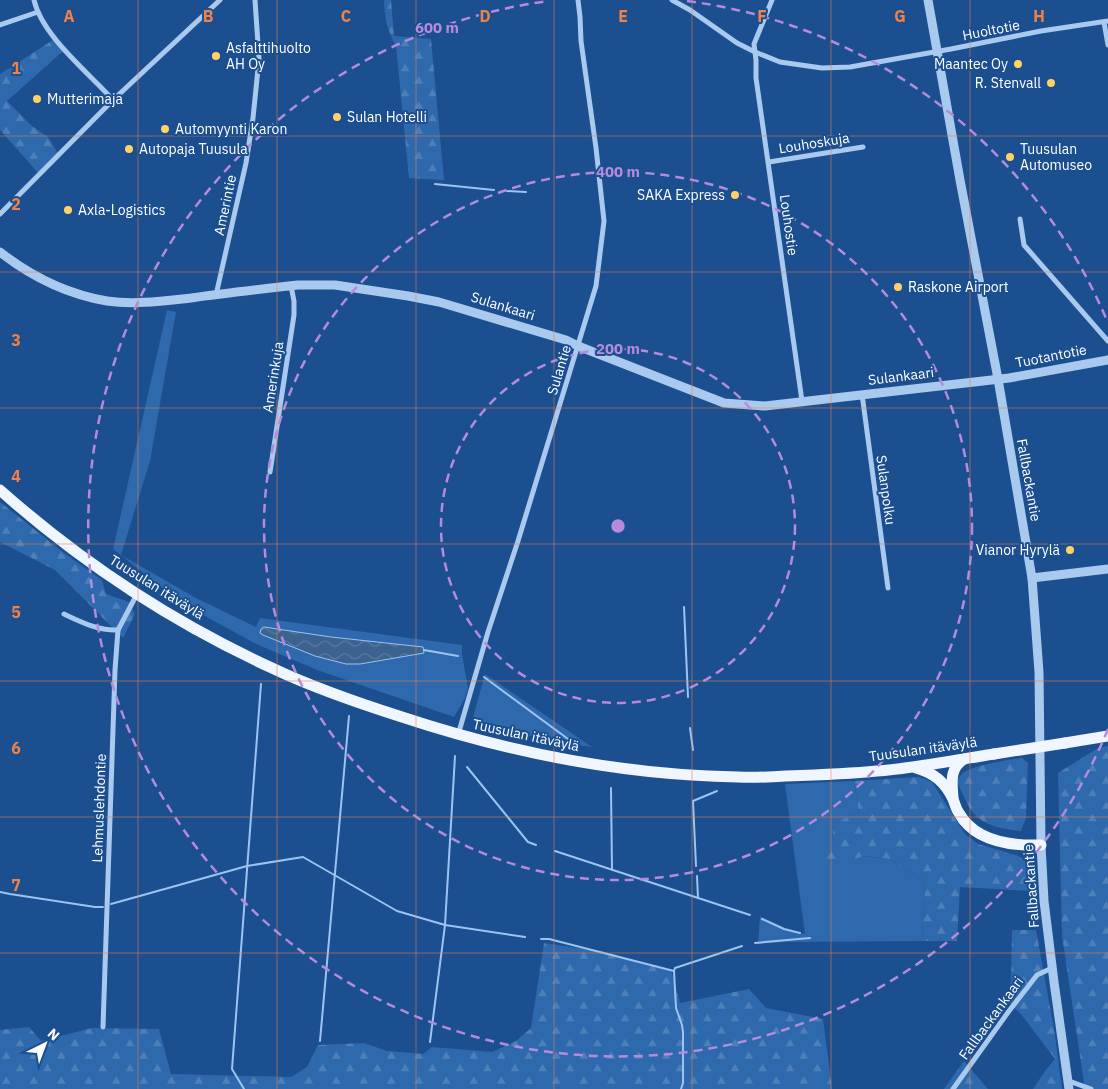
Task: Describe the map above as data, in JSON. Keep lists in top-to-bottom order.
{
  "streets": {
    "main road": ["Tuusulan itäväylä"],
    "street": [
      "Huoltotie",
      "Louhoskuja",
      "Amerintie",
      "Louhostie",
      "Sulankaari",
      "Tuotantotie",
      "Sulantie",
      "Amerinkuja",
      "Fallbackantie",
      "Sulanpolku",
      "Lehmuslehdontie",
      "Fallbackankaari"
    ]
  },
  "crossings": [
    ["Huoltotie", "Louhostie"],
    ["Huoltotie", "Fallbackantie"],
    ["Louhoskuja", "Louhostie"],
    ["Amerintie", "Sulankaari"],
    ["Louhostie", "Sulankaari"],
    ["Sulankaari", "Tuotantotie"],
    ["Sulankaari", "Sulantie"],
    ["Sulankaari", "Amerinkuja"],
    ["Sulankaari", "Fallbackantie"],
    ["Sulankaari", "Sulanpolku"],
    ["Tuotantotie", "Fallbackantie"],
    ["Sulantie", "Tuusulan itäväylä"],
    ["Fallbackantie", "Fallbackankaari"],
    ["Tuusulan itäväylä", "Lehmuslehdontie"]
  ],
  "places": [
    "Asfalttihuolto AH Oy",
    "Maantec Oy",
    "R. Stenvall",
    "Mutterimaja",
    "Sulan Hotelli",
    "Automyynti Karon",
    "Autopaja Tuusula",
    "Tuusulan Automuseo",
    "SAKA Express",
    "Axla-Logistics",
    "Raskone Airport",
    "Vianor Hyrylä"
  ],
  "north": "top right",
  "grid": {
    "columns": [
      "A",
      "B",
      "C",
      "D",
      "E",
      "F",
      "G",
      "H"
    ],
    "rows": [
      "1",
      "2",
      "3",
      "4",
      "5",
      "6",
      "7"
    ]
  },
  "rings": ["600 m", "400 m", "200 m"]
}
